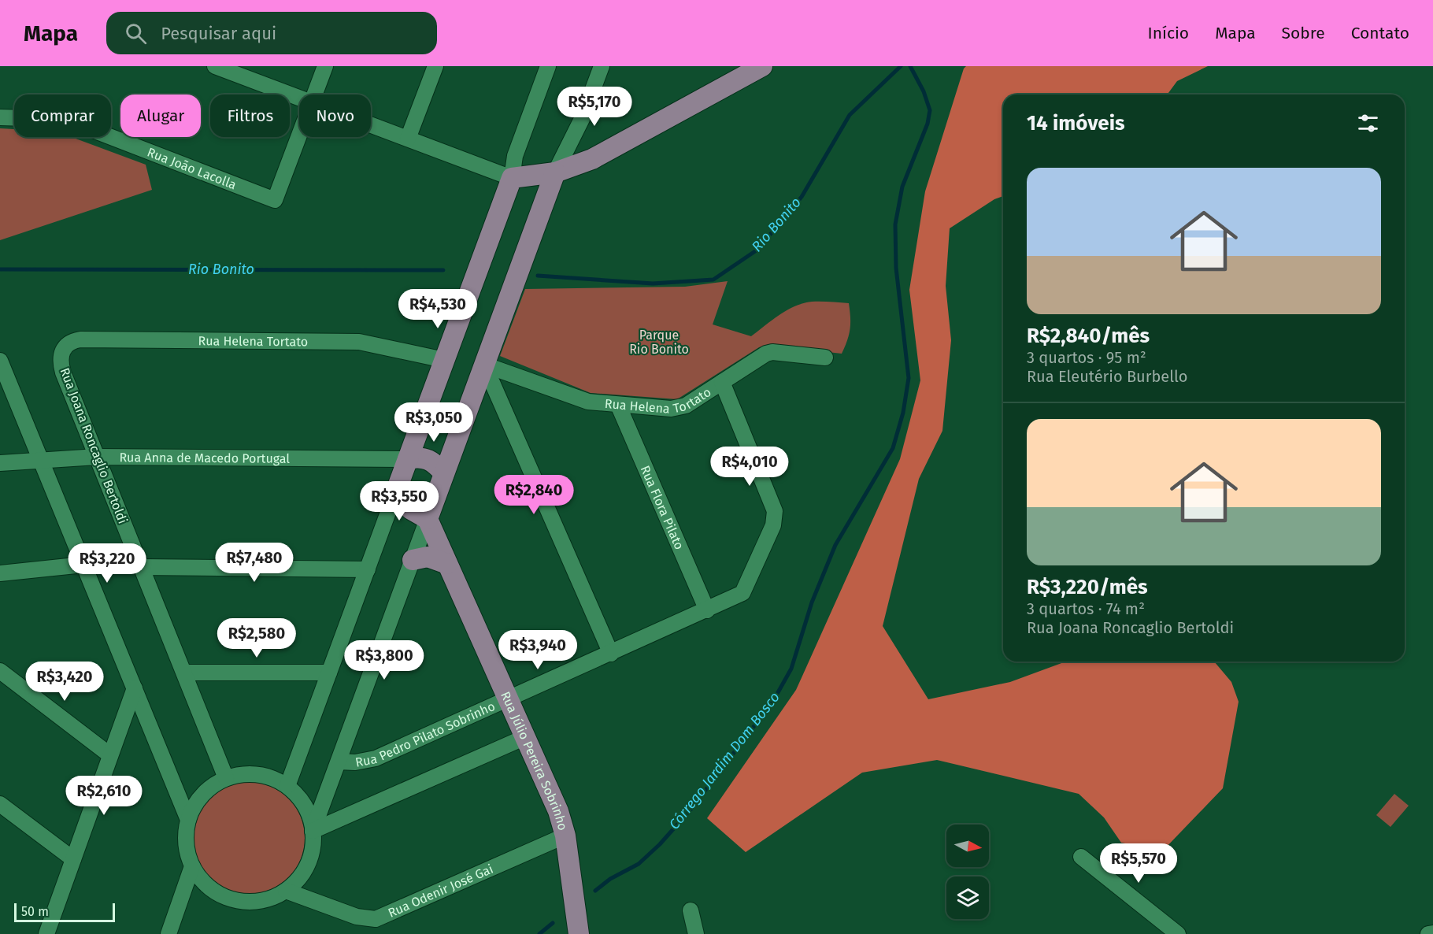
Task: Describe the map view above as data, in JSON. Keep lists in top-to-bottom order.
{
  "streets": {
    "main road": ["Rua Júlio Pereira Sobrinho"],
    "street": [
      "Rua João Lacolla",
      "Rua Helena Tortato",
      "Rua Joana Roncaglio Bertoldi",
      "Rua Anna de Macedo Portugal",
      "Rua Flora Pilato",
      "Rua Pedro Pilato Sobrinho",
      "Rua Odenir José Gai"
    ]
  },
  "crossings": [
    ["Rua Helena Tortato", "Rua Joana Roncaglio Bertoldi"],
    ["Rua Helena Tortato", "Rua Flora Pilato"],
    ["Rua Helena Tortato", "Rua Pedro Pilato Sobrinho"],
    ["Rua Joana Roncaglio Bertoldi", "Rua Anna de Macedo Portugal"],
    ["Rua Joana Roncaglio Bertoldi", "Rua Odenir José Gai"],
    ["Rua Flora Pilato", "Rua Pedro Pilato Sobrinho"],
    ["Rua Pedro Pilato Sobrinho", "Rua Júlio Pereira Sobrinho"],
    ["Rua Júlio Pereira Sobrinho", "Rua Odenir José Gai"]
  ],
  "water": ["Rio Bonito", "Córrego Jardim Dom Bosco"],
  "parks": ["Parque Rio Bonito"],
  "scale_bar": "50 m",
  "north": "right",
  "page": {
    "header": "Mapa",
    "search": "Pesquisar aqui",
    "nav": [
      "Início",
      "Mapa",
      "Sobre",
      "Contato"
    ],
    "price": [
      "R$5,170",
      "R$4,530",
      "R$3,050",
      "R$4,010",
      "R$2,840",
      "R$3,550",
      "R$7,480",
      "R$3,220",
      "R$2,580",
      "R$3,940",
      "R$3,800",
      "R$3,420",
      "R$2,610",
      "R$5,570"
    ],
    "chip": [
      "Comprar",
      "Alugar",
      "Filtros",
      "Novo"
    ],
    "heading": "14 imóveis",
    "list": [
      {
        "name": "R$2,840/mês",
        "note": "3 quartos · 95 m² · Rua Eleutério Burbello"
      },
      {
        "name": "R$3,220/mês",
        "note": "3 quartos · 74 m² · Rua Joana Roncaglio Bertoldi"
      }
    ],
    "scale": "50 m"
  }
}
